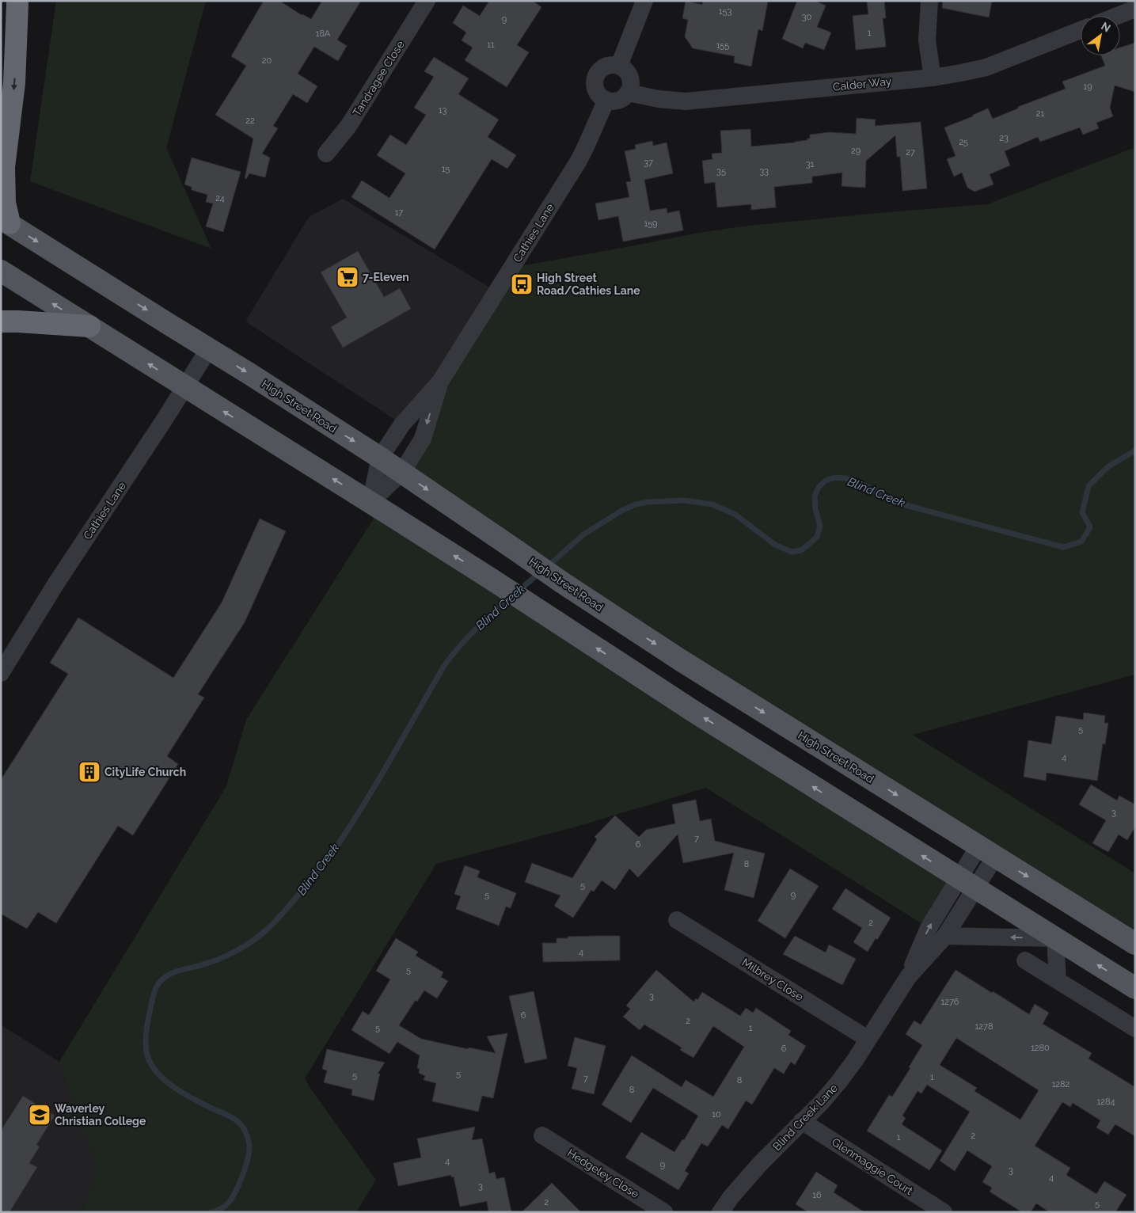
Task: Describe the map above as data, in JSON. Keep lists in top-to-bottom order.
{
  "streets": {
    "main road": ["High Street Road"],
    "street": [
      "Tandragee Close",
      "Calder Way",
      "Cathies Lane",
      "Milbrey Close",
      "Blind Creek Lane",
      "Glenmaggie Court",
      "Hedgeley Close"
    ]
  },
  "crossings": [
    ["Calder Way", "Cathies Lane"],
    ["Cathies Lane", "High Street Road"],
    ["High Street Road", "Blind Creek Lane"],
    ["Milbrey Close", "Blind Creek Lane"],
    ["Blind Creek Lane", "Glenmaggie Court"]
  ],
  "water": ["Blind Creek"],
  "places": {
    "supermarket": ["7-Eleven"],
    "bus stop": ["High Street Road/Cathies Lane"],
    "building": ["CityLife Church"],
    "school or university": ["Waverley Christian College"]
  },
  "house_numbers": [
    "153",
    "30",
    "9",
    "1",
    "18A",
    "11",
    "155",
    "20",
    "19",
    "13",
    "21",
    "22",
    "23",
    "25",
    "29",
    "27",
    "37",
    "31",
    "15",
    "35",
    "33",
    "24",
    "17",
    "159",
    "5",
    "4",
    "3",
    "7",
    "6",
    "8",
    "5",
    "5",
    "9",
    "2",
    "4",
    "5",
    "3",
    "1276",
    "6",
    "2",
    "1278",
    "5",
    "1",
    "1280",
    "6",
    "5",
    "5",
    "1",
    "7",
    "8",
    "1282",
    "8",
    "1284",
    "10",
    "2",
    "1",
    "4",
    "9",
    "3",
    "4",
    "3",
    "16",
    "2",
    "5"
  ],
  "north": "top right"
}
